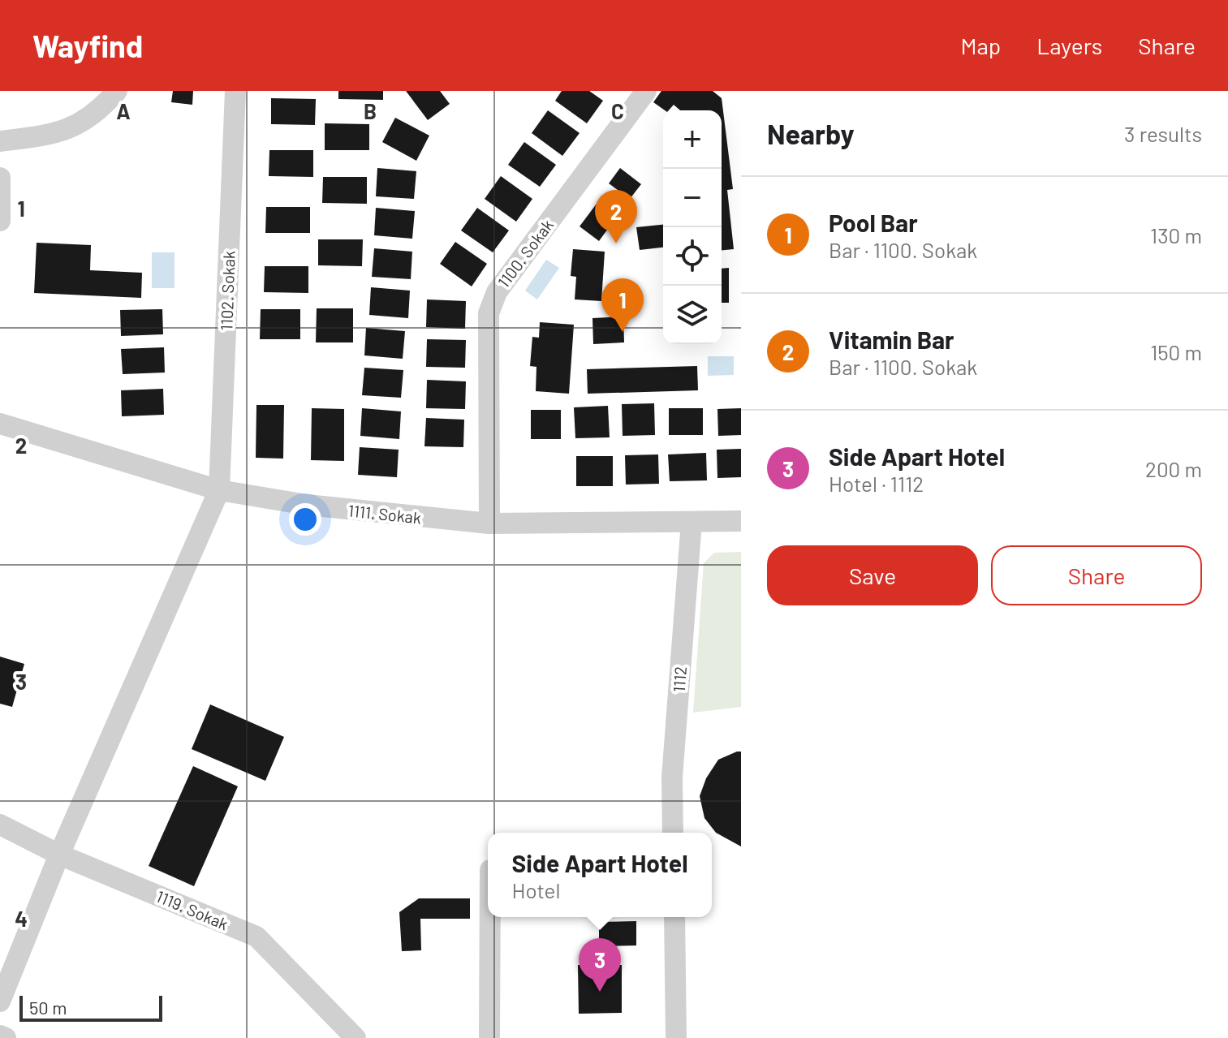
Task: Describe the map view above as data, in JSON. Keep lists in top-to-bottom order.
{
  "streets": {
    "street": [
      "1100. Sokak",
      "1102. Sokak",
      "1111. Sokak",
      "1112",
      "1119. Sokak"
    ]
  },
  "crossings": [
    ["1100. Sokak", "1111. Sokak"],
    ["1102. Sokak", "1111. Sokak"],
    ["1111. Sokak", "1112"]
  ],
  "scale_bar": "50 m",
  "page": {
    "header": "Wayfind",
    "nav": ["Map", "Layers", "Share"],
    "heading": ["Nearby", "3 results"],
    "map_buttons": ["+", "−"],
    "list": [
      {
        "mark": "1",
        "name": "Pool Bar",
        "note": "Bar · 1100. Sokak",
        "value": "130 m"
      },
      {
        "mark": "2",
        "name": "Vitamin Bar",
        "note": "Bar · 1100. Sokak",
        "value": "150 m"
      },
      {
        "mark": "3",
        "name": "Side Apart Hotel",
        "note": "Hotel · 1112",
        "value": "200 m"
      }
    ],
    "pins": ["2", "1", "3"],
    "buttons": ["Save", "Share"],
    "popup": ["Side Apart Hotel", "Hotel"],
    "scale": "50 m"
  },
  "grid": {
    "columns": ["A", "B", "C"],
    "rows": [
      "1",
      "2",
      "3",
      "4"
    ]
  }
}
